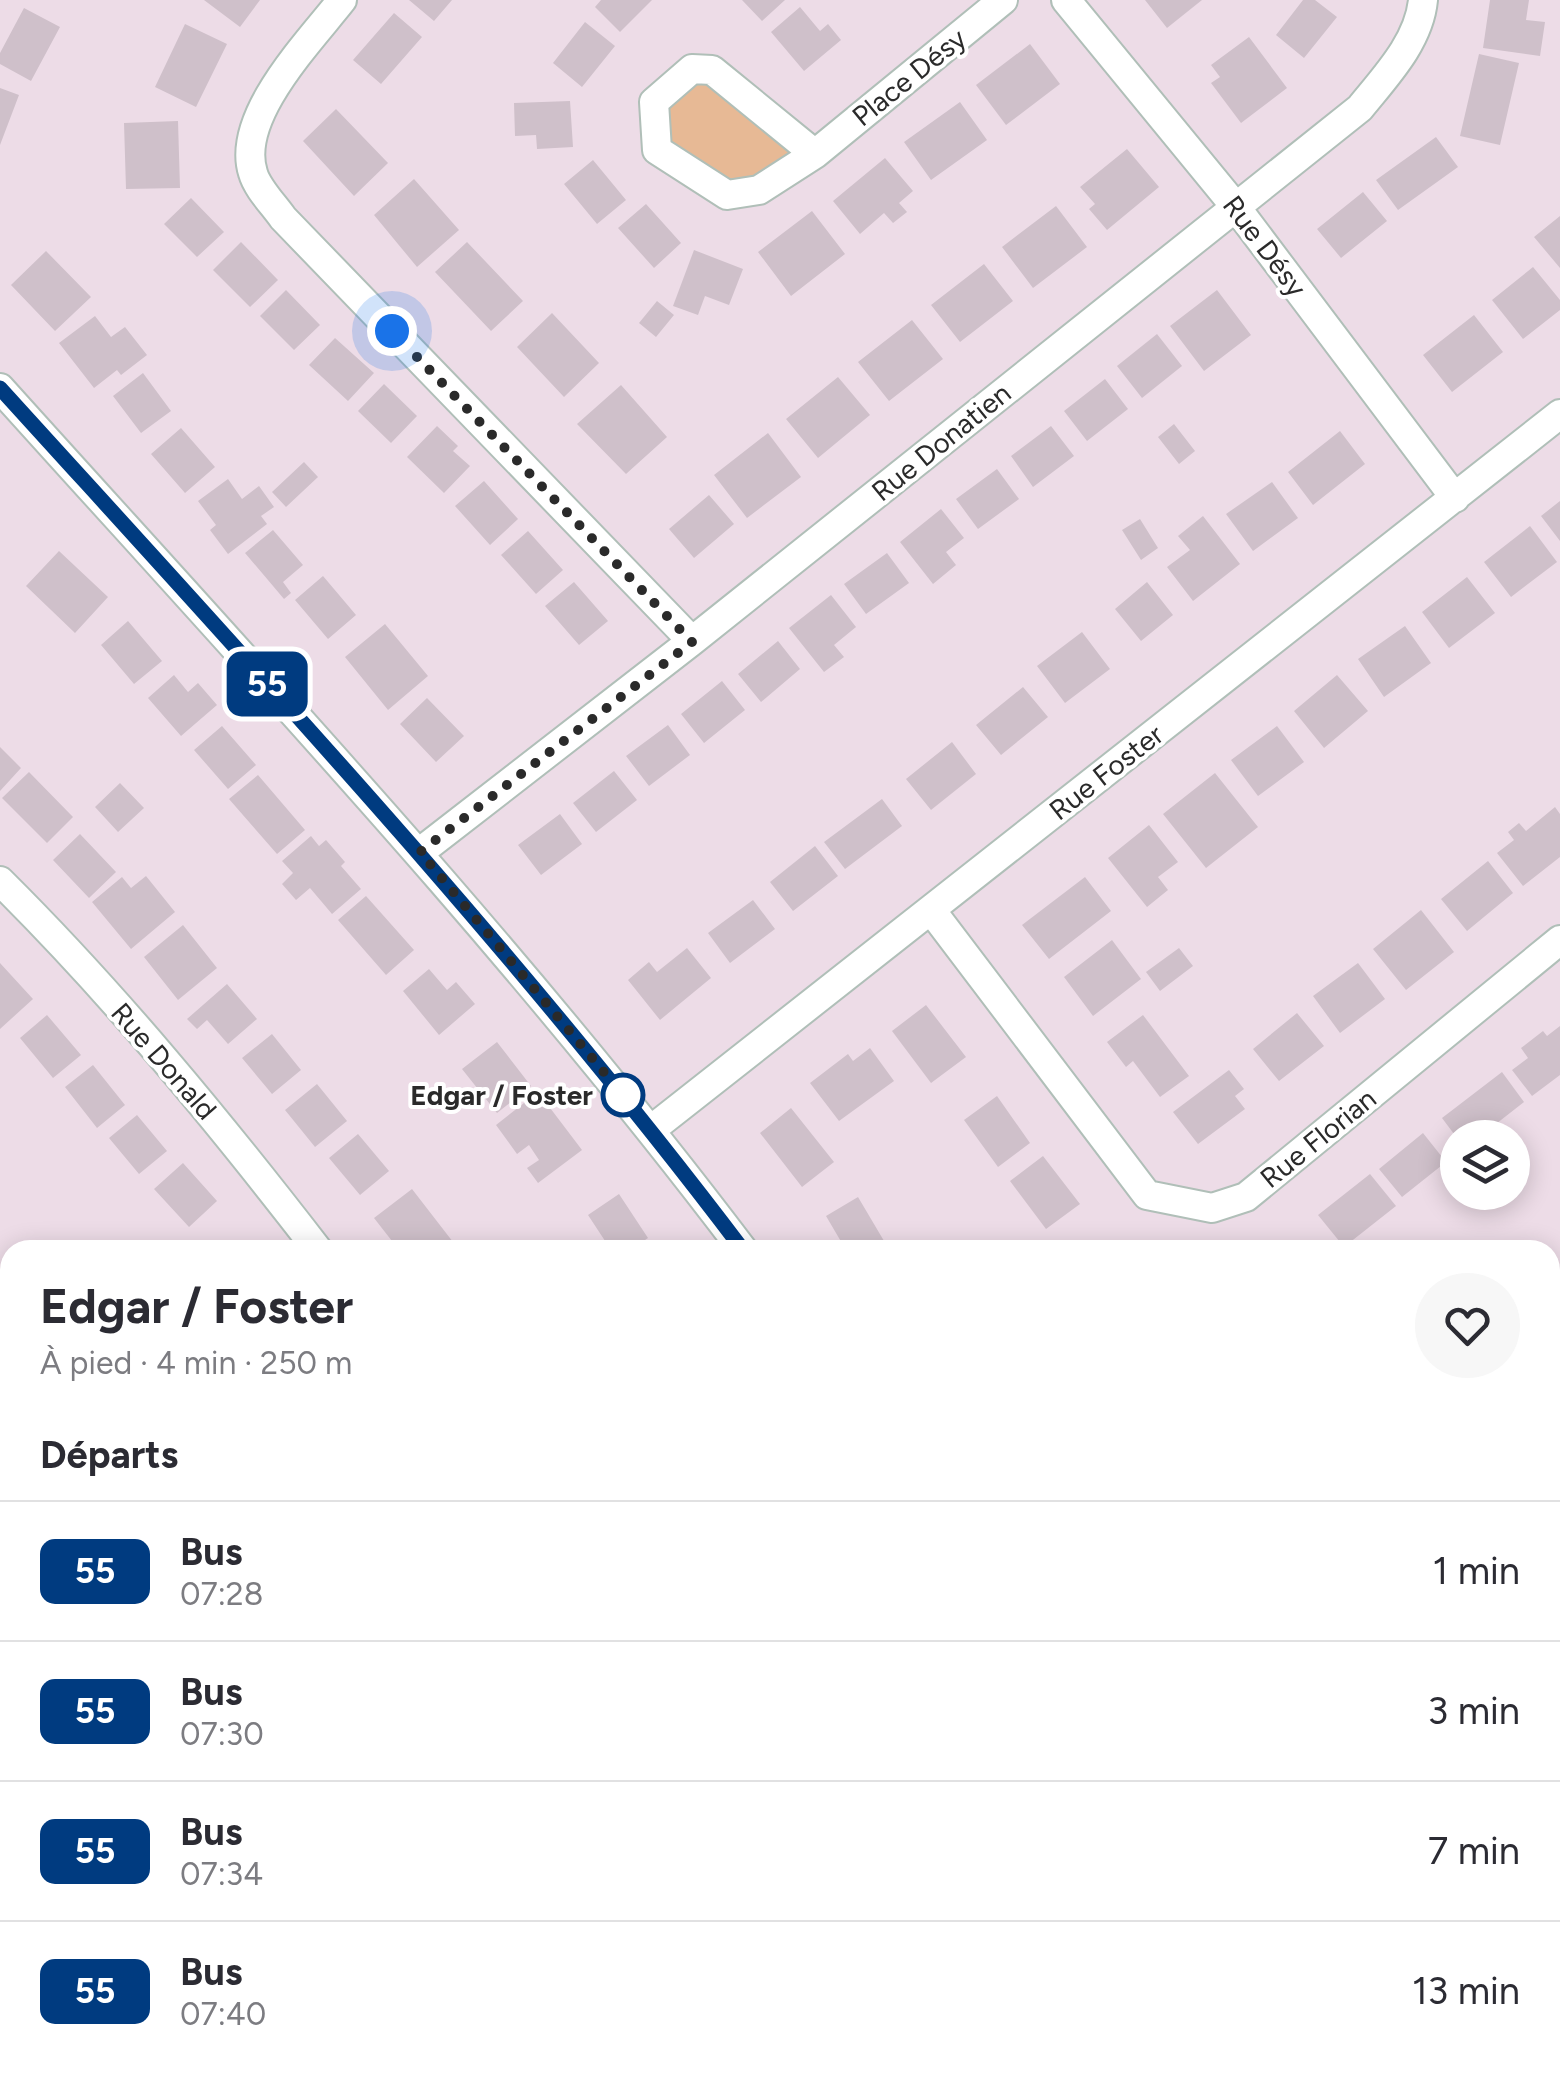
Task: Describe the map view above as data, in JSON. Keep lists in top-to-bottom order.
{
  "streets": {
    "street": [
      "Place Désy",
      "Rue Désy",
      "Rue Donatien",
      "Rue Foster",
      "Rue Donald",
      "Rue Florian"
    ]
  },
  "crossings": [
    ["Rue Désy", "Rue Donatien"],
    ["Rue Désy", "Rue Foster"],
    ["Rue Foster", "Rue Florian"]
  ],
  "places": ["Edgar / Foster"],
  "lines": ["bus line 55"],
  "page": {
    "on_map": "55",
    "heading": [
      ["Edgar / Foster", "À pied · 4 min · 250 m"],
      "Départs"
    ],
    "list": [
      {
        "mark": "55",
        "name": "Bus",
        "note": "07:28",
        "value": "1 min"
      },
      {
        "mark": "55",
        "name": "Bus",
        "note": "07:30",
        "value": "3 min"
      },
      {
        "mark": "55",
        "name": "Bus",
        "note": "07:34",
        "value": "7 min"
      },
      {
        "mark": "55",
        "name": "Bus",
        "note": "07:40",
        "value": "13 min"
      }
    ]
  }
}
